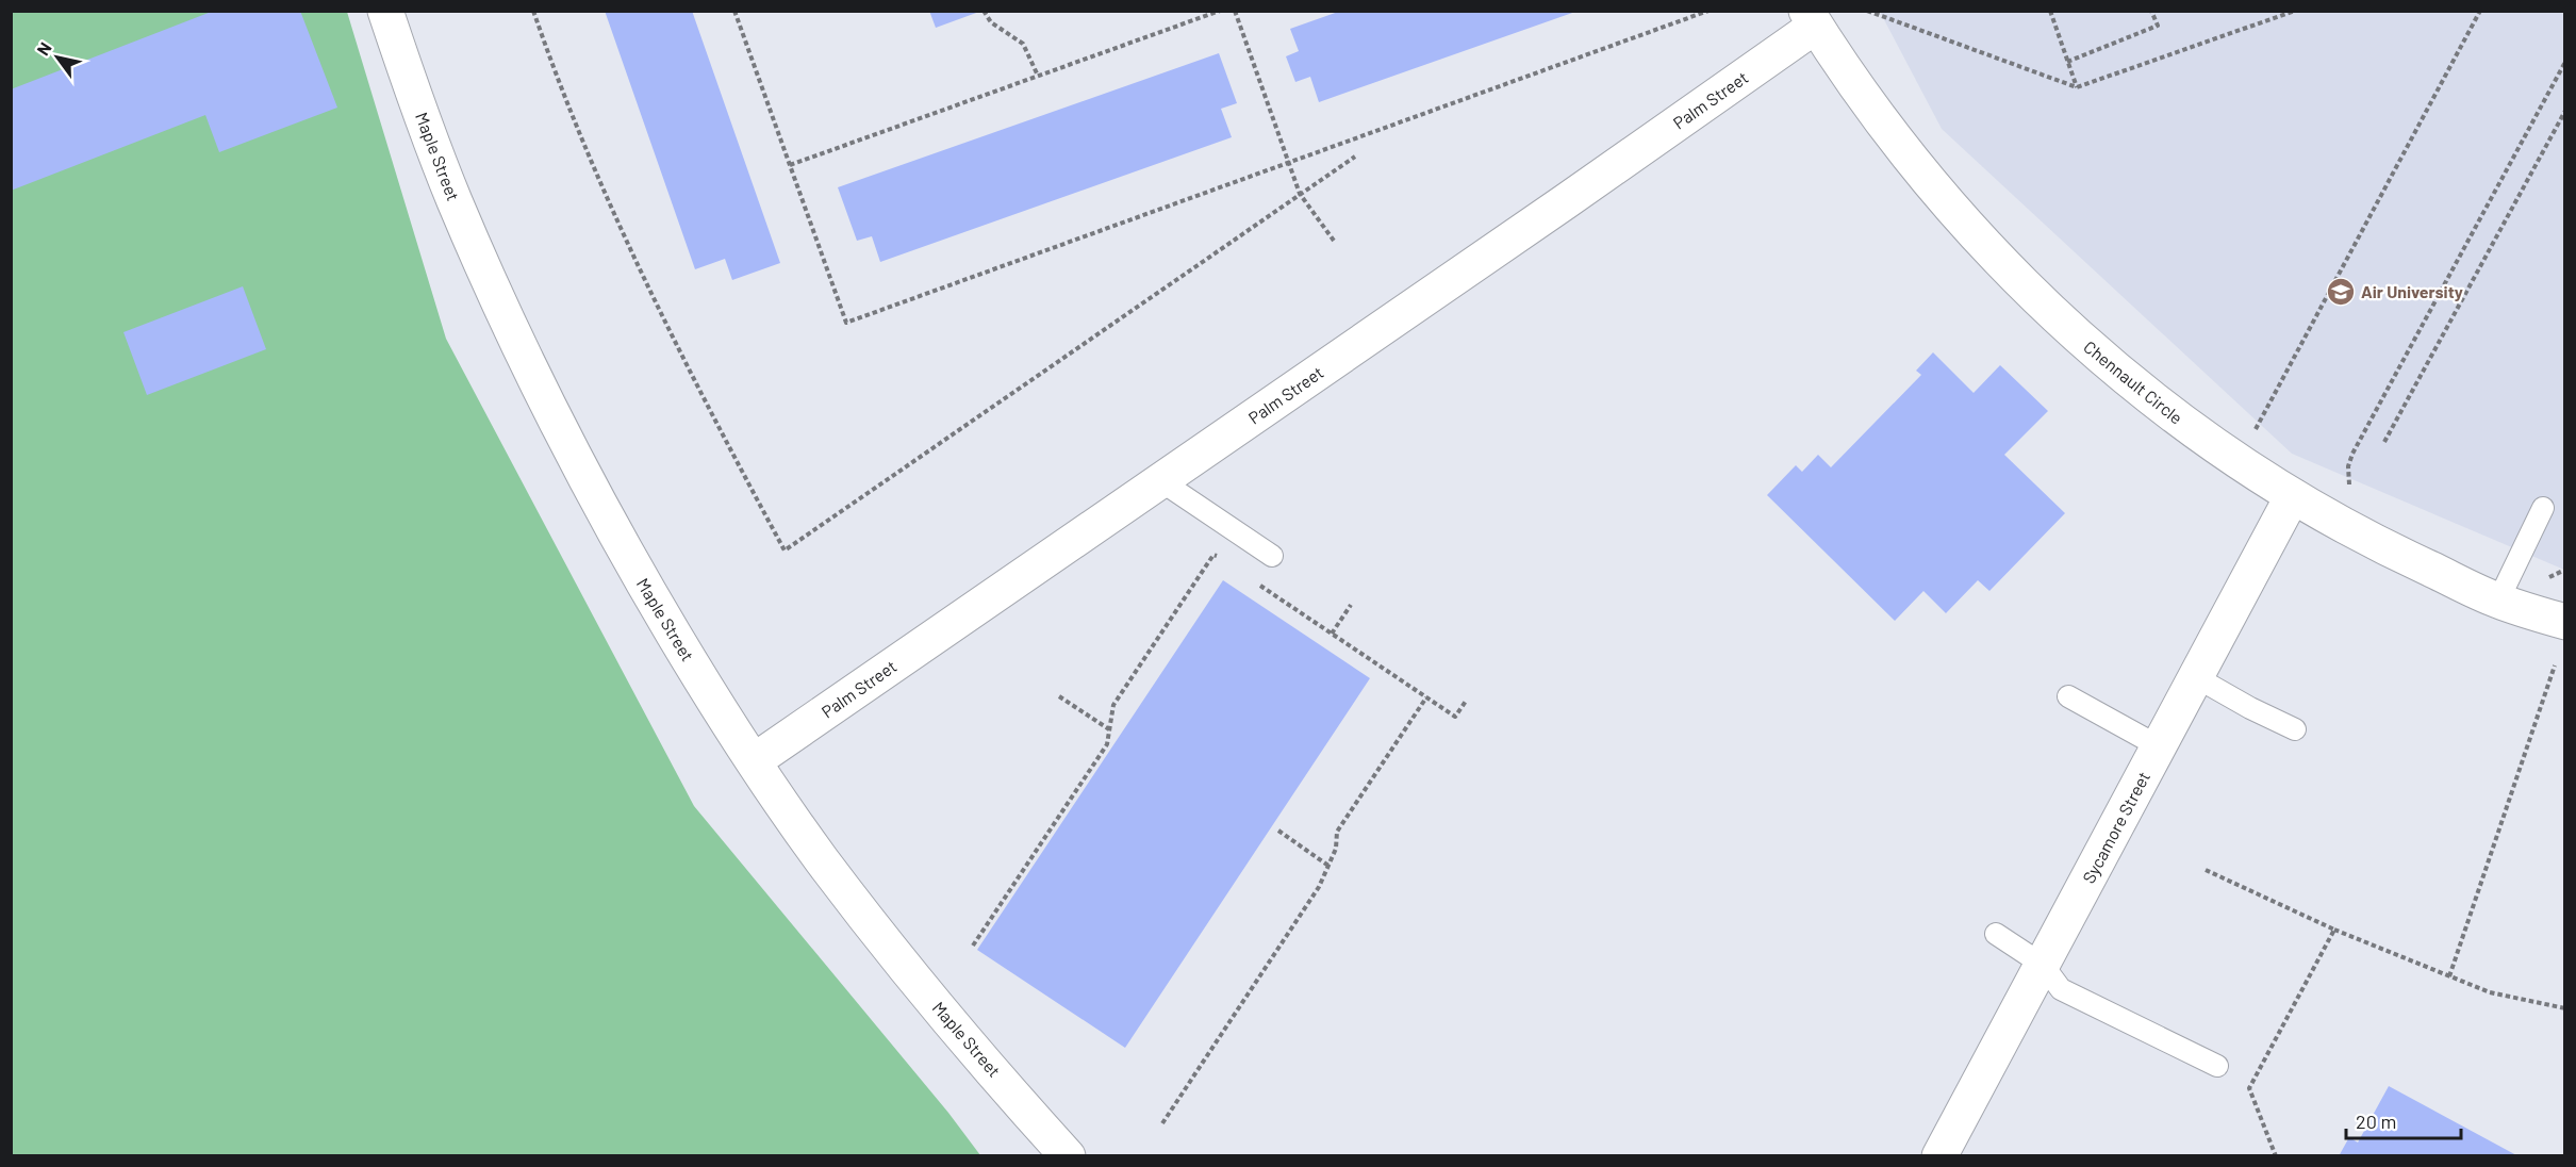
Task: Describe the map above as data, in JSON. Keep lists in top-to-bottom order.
{
  "streets": {
    "street": [
      "Palm Street",
      "Maple Street",
      "Chennault Circle",
      "Sycamore Street"
    ]
  },
  "crossings": [
    ["Palm Street", "Maple Street"],
    ["Palm Street", "Chennault Circle"],
    ["Chennault Circle", "Sycamore Street"]
  ],
  "places": {
    "school or university": ["Air University"]
  },
  "scale_bar": "20 m",
  "north": "top left"
}
